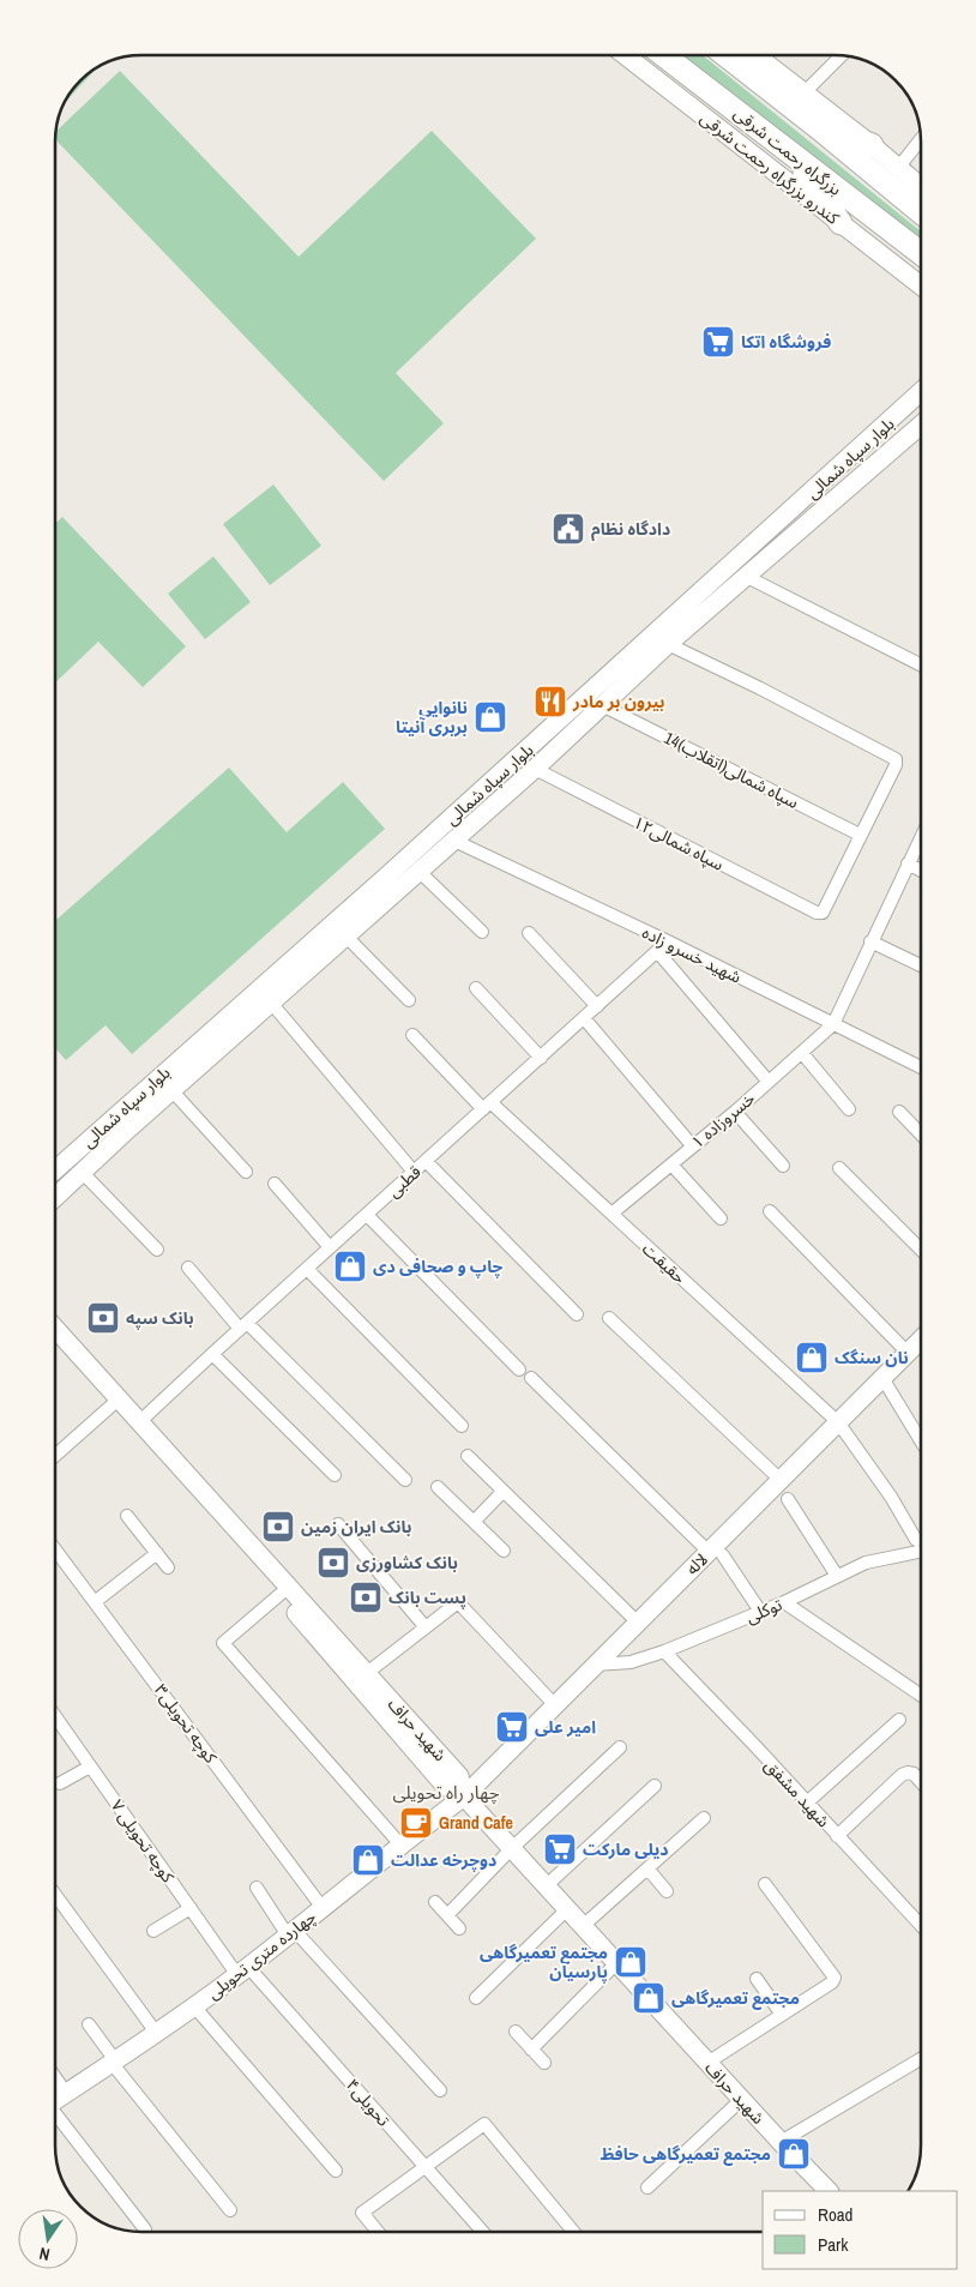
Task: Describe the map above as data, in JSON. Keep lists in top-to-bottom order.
{
  "streets": {
    "highway": ["بزرگراه رحمت شرقی"],
    "main road": [
      "کندرو بزرگراه رحمت شرقی",
      "بلوار سپاه شمالی",
      "لاله",
      "شهید حراف",
      "چهارده متری تحویلی"
    ],
    "street": [
      "14سپاه شمالی(اتقلاب)",
      "سپاه شمالی۱۲",
      "شهید خسرو زاده",
      "خسروزاده ۱",
      "قطبی",
      "حقیقت",
      "توکلی",
      "کوچه تحویلی۳",
      "شهید مشفق",
      "کوچه تحویلی ۷",
      "تحویلی۴"
    ]
  },
  "crossings": [
    ["بلوار سپاه شمالی", "14سپاه شمالی(اتقلاب)"],
    ["بلوار سپاه شمالی", "سپاه شمالی۱۲"],
    ["بلوار سپاه شمالی", "شهید خسرو زاده"],
    ["14سپاه شمالی(اتقلاب)", "سپاه شمالی۱۲"],
    ["شهید خسرو زاده", "خسروزاده ۱"],
    ["شهید خسرو زاده", "قطبی"],
    ["خسروزاده ۱", "حقیقت"],
    ["قطبی", "حقیقت"],
    ["قطبی", "شهید حراف"],
    ["حقیقت", "لاله"],
    ["لاله", "توکلی"],
    ["لاله", "شهید حراف"],
    ["لاله", "چهارده متری تحویلی"],
    ["توکلی", "شهید مشفق"],
    ["کوچه تحویلی۳", "چهارده متری تحویلی"],
    ["شهید حراف", "چهارده متری تحویلی"],
    ["کوچه تحویلی ۷", "چهارده متری تحویلی"],
    ["کوچه تحویلی ۷", "تحویلی۴"],
    ["چهارده متری تحویلی", "تحویلی۴"]
  ],
  "districts": ["چهار راه تحویلی"],
  "places": {
    "supermarket": ["فروشگاه اتکا", "امیر علی", "دیلی مارکت"],
    "public building": ["دادگاه نظام"],
    "restaurant": ["بیرون بر مادر"],
    "shop": [
      "نانوایی بربری آنیتا",
      "چاپ و صحافی دی",
      "نان سنگک",
      "دوچرخه عدالت",
      "مجتمع تعمیرگاهی پارسیان",
      "مجتمع تعمیرگاهی",
      "مجتمع تعمیرگاهی حافظ"
    ],
    "bank": [
      "بانک سپه",
      "بانک ایران زمین",
      "بانک کشاورزی",
      "پست بانک"
    ],
    "cafe": ["Grand Cafe"]
  },
  "legend": ["Road", "Park"],
  "north": "bottom"
}
